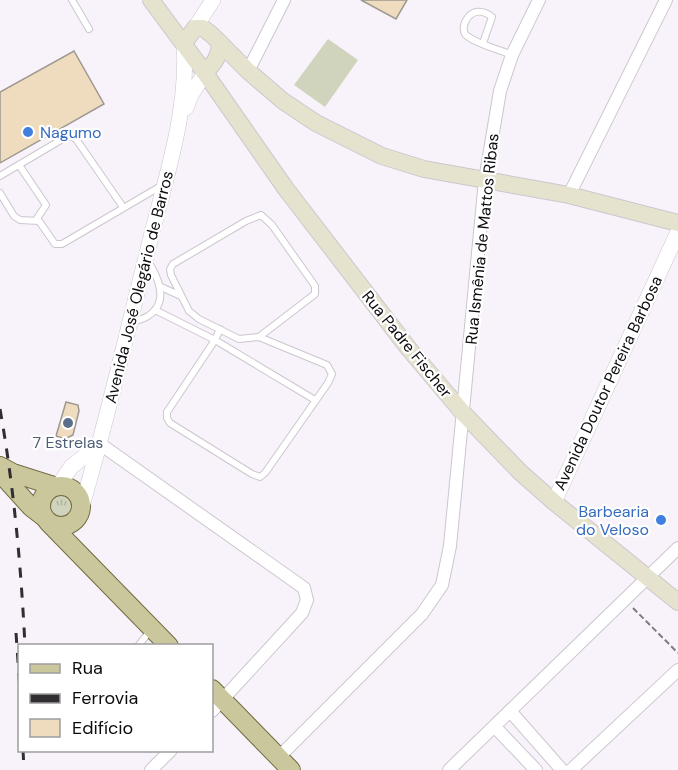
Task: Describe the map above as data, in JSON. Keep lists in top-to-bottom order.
{
  "streets": {
    "main road": ["Avenida José Olegário de Barros", "Rua Padre Fischer"],
    "street": ["Rua Ismênia de Mattos Ribas", "Avenida Doutor Pereira Barbosa"]
  },
  "crossings": [
    ["Rua Ismênia de Mattos Ribas", "Rua Padre Fischer"],
    ["Avenida José Olegário de Barros", "Rua Padre Fischer"],
    ["Rua Padre Fischer", "Avenida Doutor Pereira Barbosa"]
  ],
  "places": ["Nagumo", "7 Estrelas", "Barbearia do Veloso"],
  "legend": ["Rua", "Ferrovia", "Edifício"]
}
